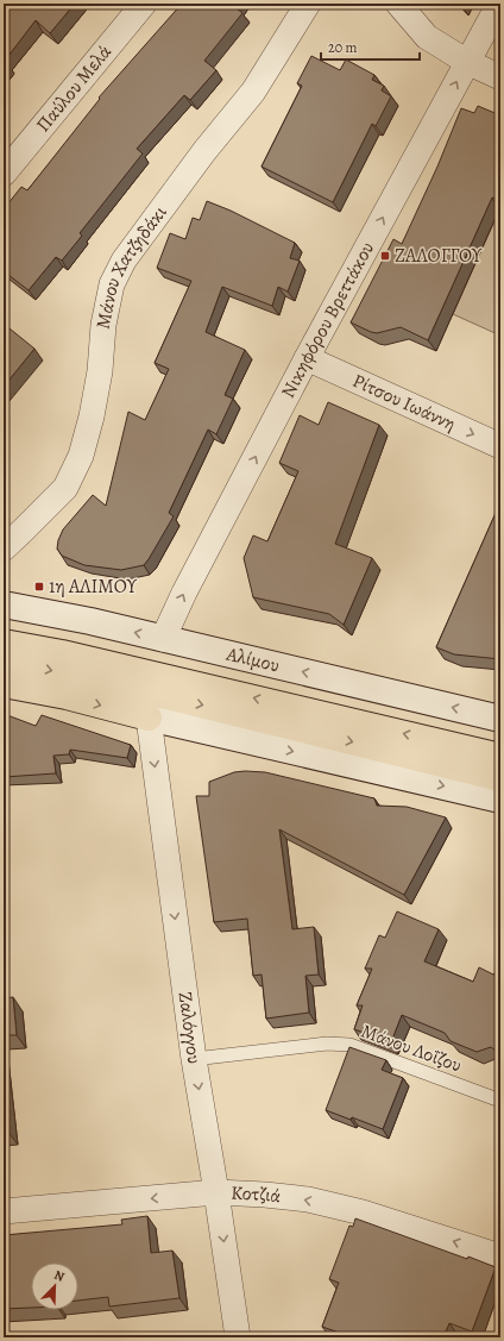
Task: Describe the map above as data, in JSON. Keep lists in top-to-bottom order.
{
  "streets": {
    "main road": ["Αλίμου"],
    "street": [
      "Παύλου Μελά",
      "Μάνου Χατζηδάκι",
      "Νικηφόρου Βρεττάκου",
      "Ρίτσου Ιωάννη",
      "Ζαλόγγου",
      "Κοτζιά"
    ],
    "lane": ["Μάνου Λοΐζου"]
  },
  "crossings": [
    ["Νικηφόρου Βρεττάκου", "Ρίτσου Ιωάννη"],
    ["Νικηφόρου Βρεττάκου", "Αλίμου"],
    ["Ζαλόγγου", "Μάνου Λοΐζου"],
    ["Ζαλόγγου", "Κοτζιά"]
  ],
  "one_way": [
    "Νικηφόρου Βρεττάκου",
    "Ρίτσου Ιωάννη",
    "Ζαλόγγου",
    "Κοτζιά"
  ],
  "places": {
    "transit": ["ΖΑΛΟΓΓΟΥ", "1η ΑΛΙΜΟΥ"]
  },
  "scale_bar": "20 m",
  "north": "top right"
}
